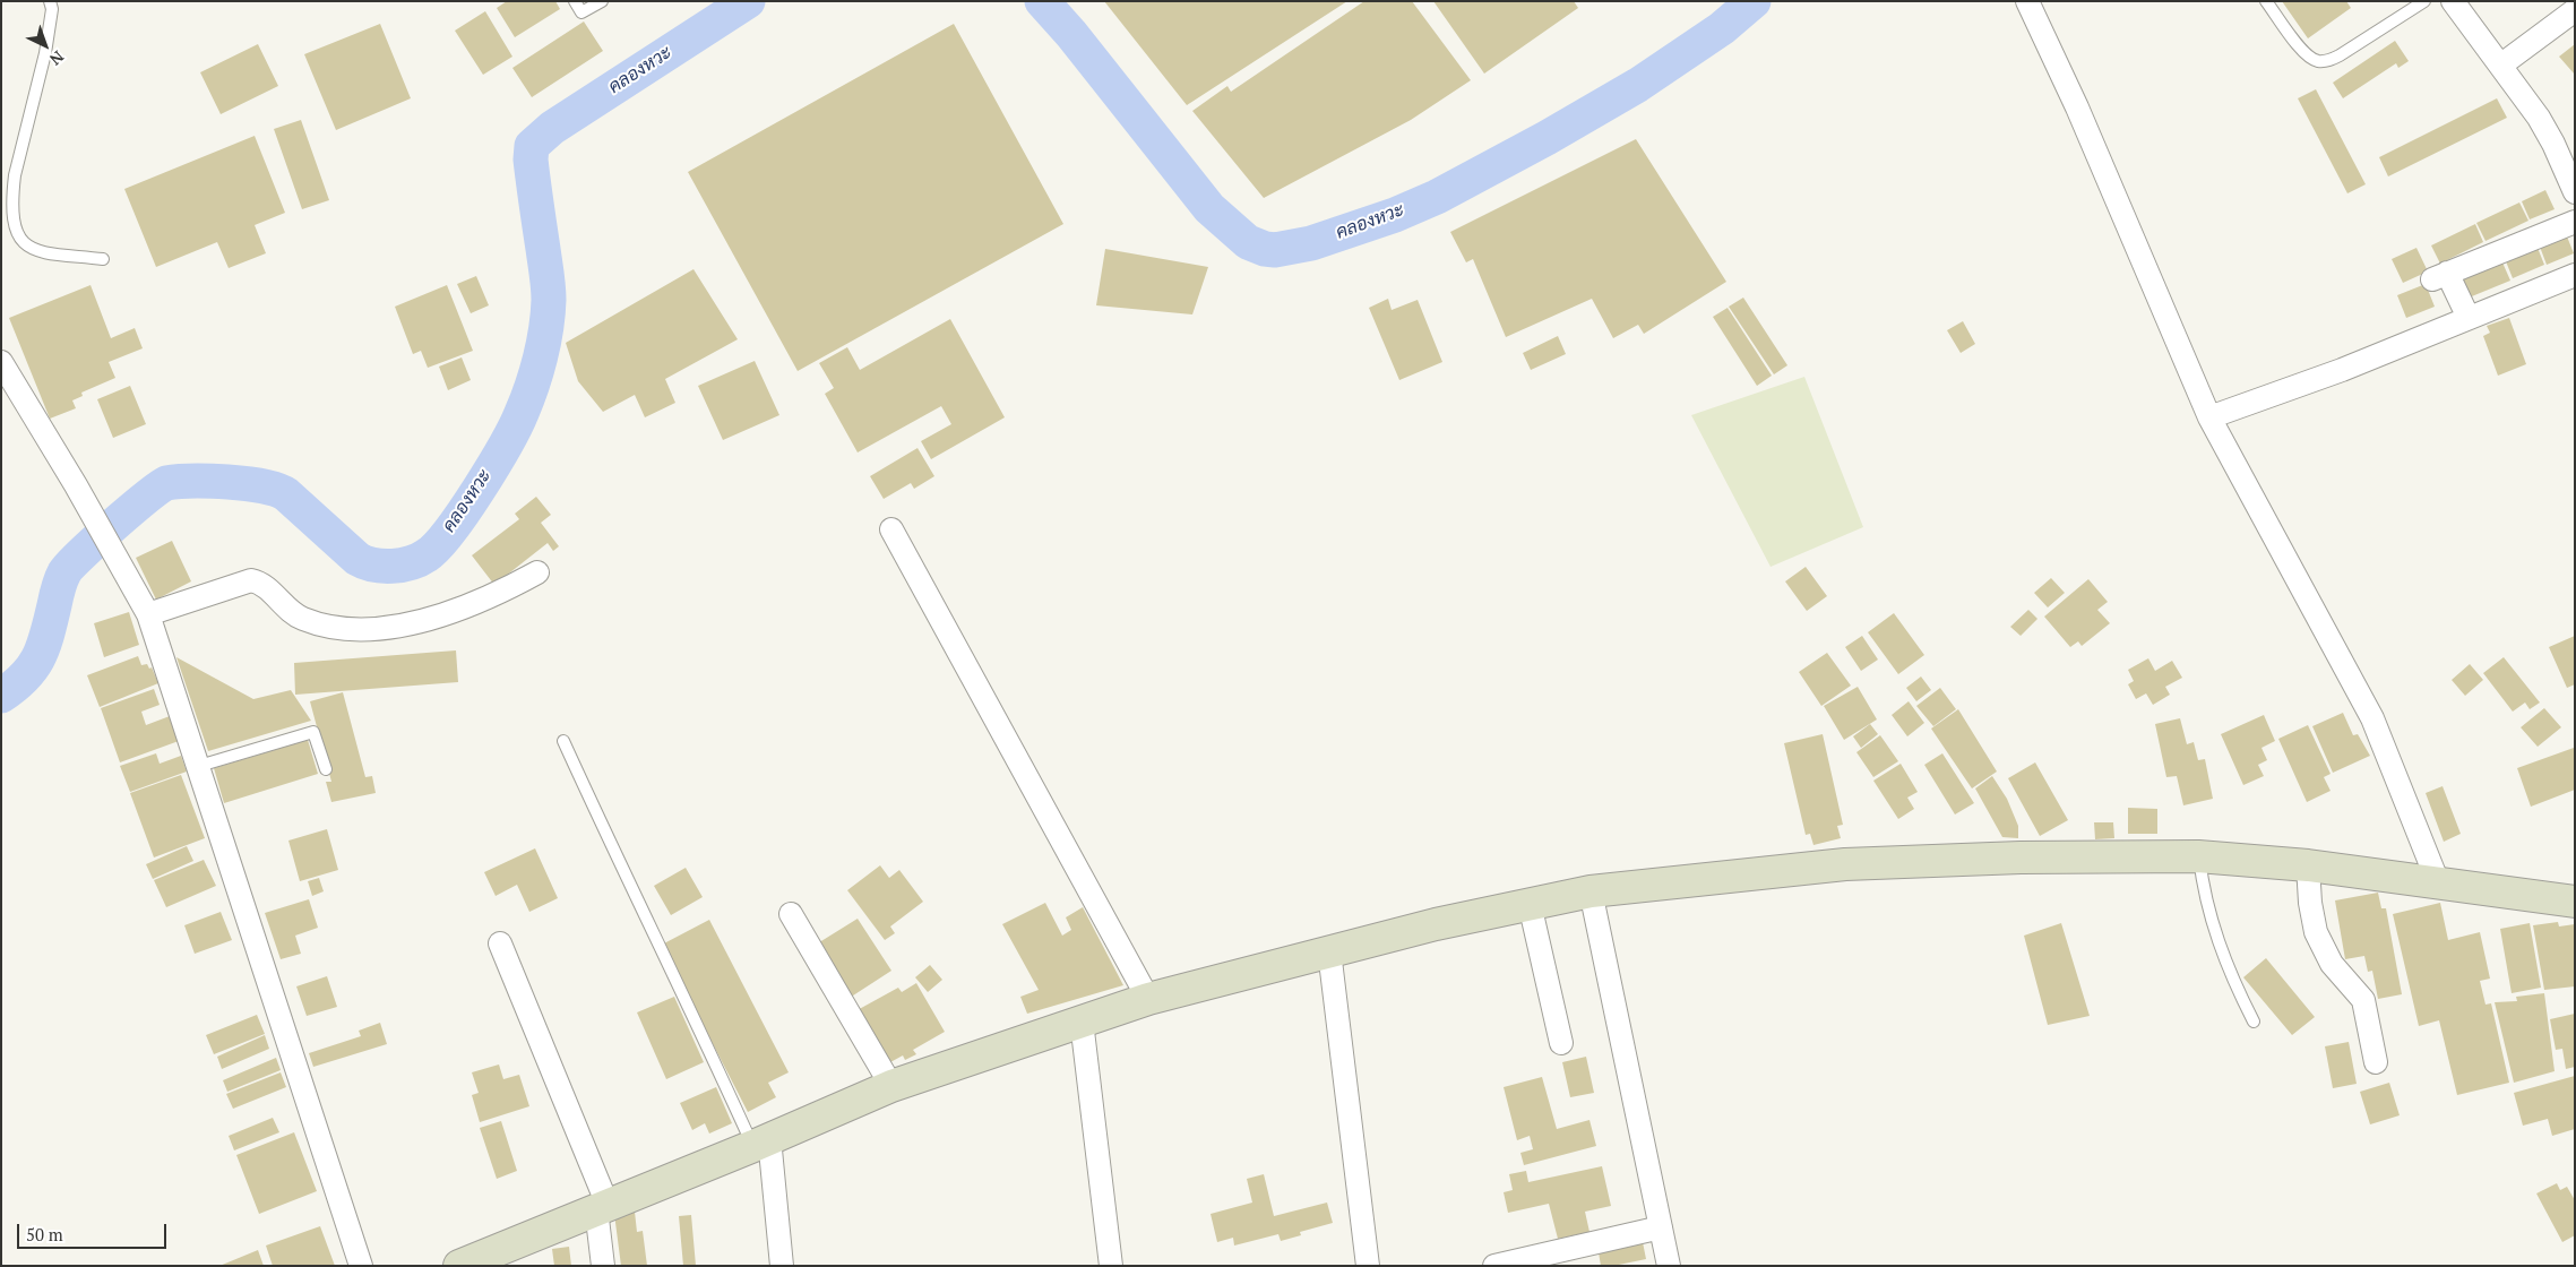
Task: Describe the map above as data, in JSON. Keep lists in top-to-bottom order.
{
  "water": ["คลองหวะ"],
  "scale_bar": "50 m",
  "north": "bottom right"
}
